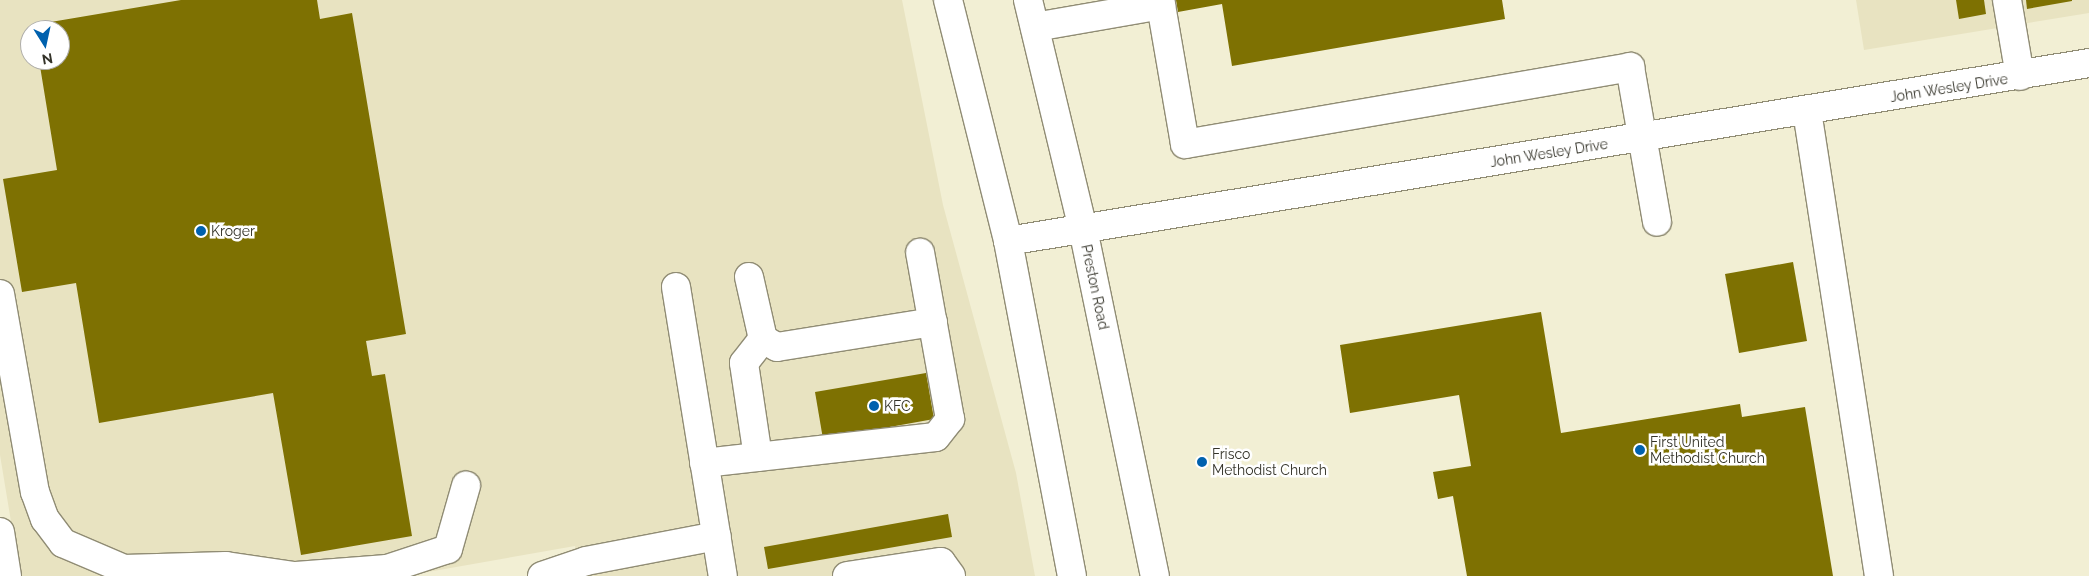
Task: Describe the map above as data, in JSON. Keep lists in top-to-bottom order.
{
  "streets": {
    "main road": ["John Wesley Drive", "Preston Road"]
  },
  "crossings": [
    ["John Wesley Drive", "Preston Road"]
  ],
  "places": [
    "Kroger",
    "KFC",
    "First United Methodist Church",
    "Frisco Methodist Church"
  ],
  "north": "bottom"
}
